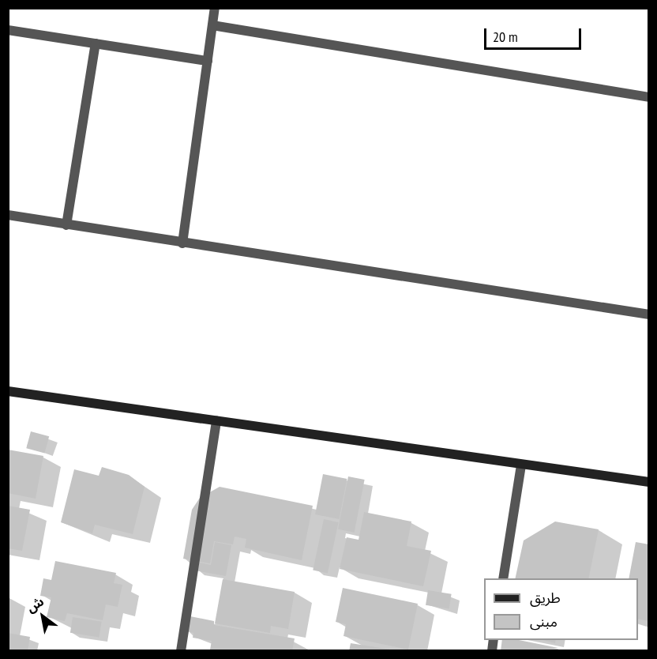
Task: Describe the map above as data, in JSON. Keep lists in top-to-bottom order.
{
  "legend": ["طريق", "مبنى"],
  "scale_bar": "20 m",
  "north": "top left"
}
